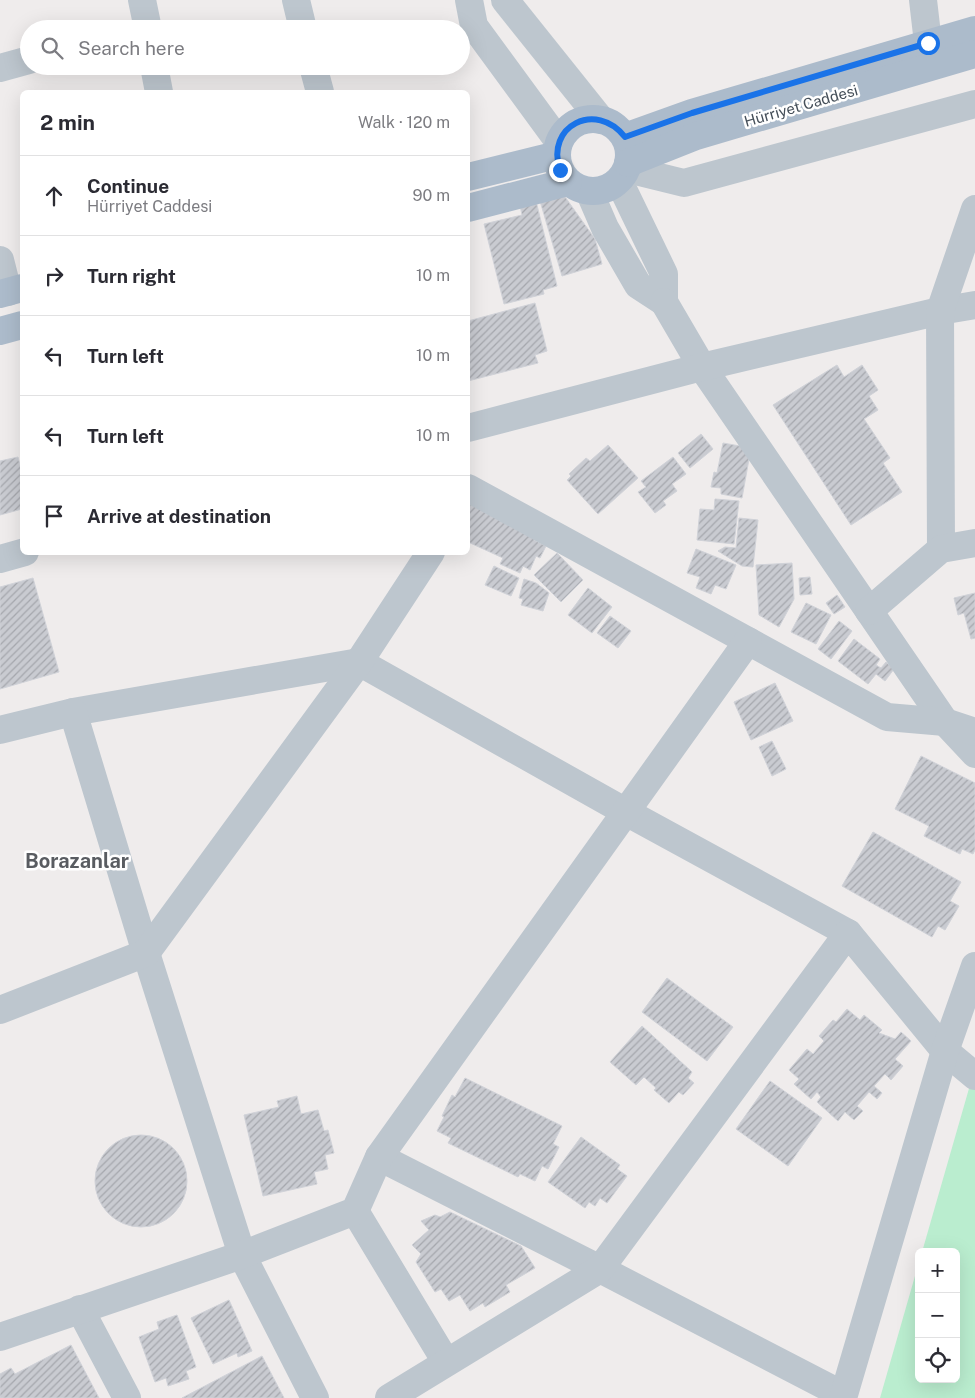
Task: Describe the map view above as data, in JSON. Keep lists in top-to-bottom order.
{
  "streets": {
    "main road": ["Hürriyet Caddesi"]
  },
  "districts": ["Borazanlar"],
  "page": {
    "search": "Search here",
    "heading": ["2 min", "Walk · 120 m"],
    "list": [
      ["Continue", "Hürriyet Caddesi", "90 m"],
      ["Turn right", "10 m"],
      ["Turn left", "10 m"],
      ["Turn left", "10 m"],
      "Arrive at destination"
    ],
    "map_buttons": ["+", "−"]
  }
}
